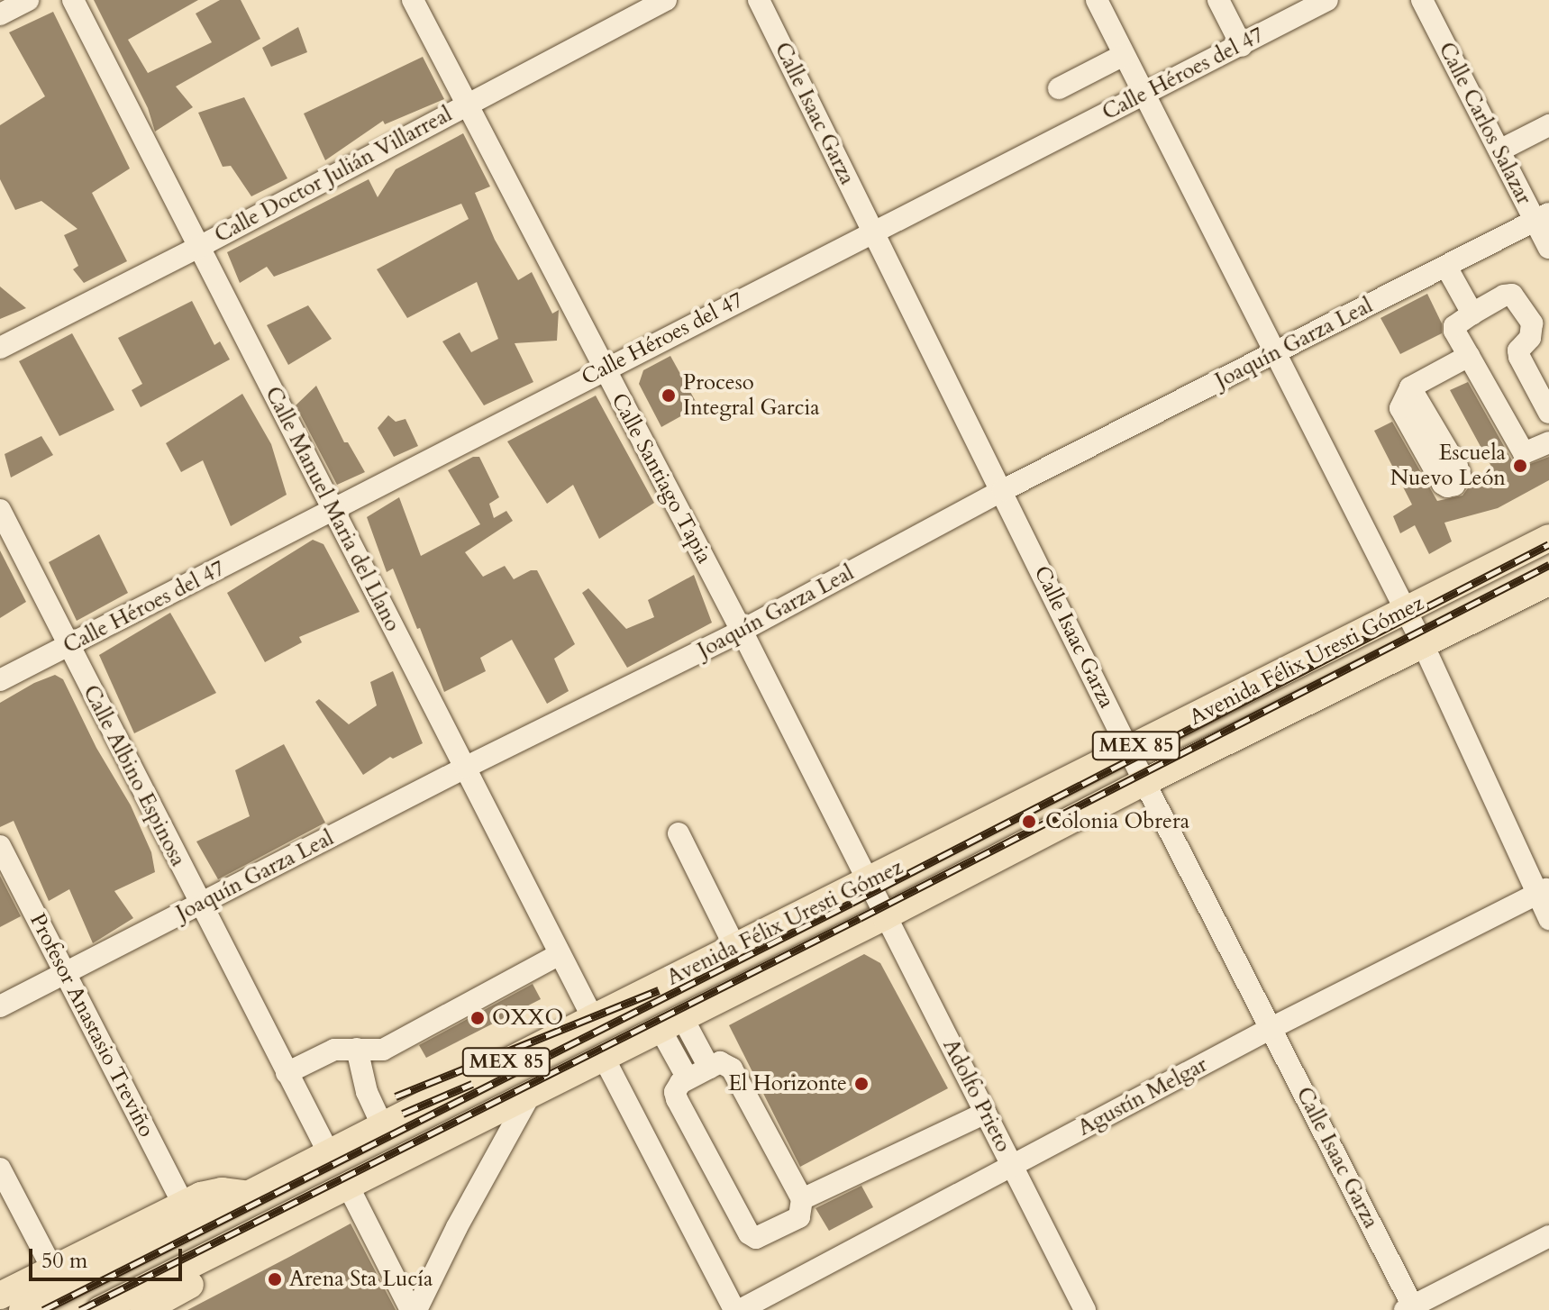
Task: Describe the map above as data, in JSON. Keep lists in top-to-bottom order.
{
  "streets": {
    "main road": ["Avenida Félix Uresti Gómez", "MEX 85"],
    "street": [
      "Calle Héroes del 47",
      "Calle Isaac Garza",
      "Calle Carlos Salazar",
      "Calle Doctor Julián Villarreal",
      "Joaquín Garza Leal",
      "Calle Santiago Tapia",
      "Calle Manuel Maria del Llano",
      "Calle Albino Espinosa",
      "Profesor Anastasio Treviño",
      "Adolfo Prieto",
      "Agustín Melgar"
    ]
  },
  "crossings": [
    ["Calle Héroes del 47", "Calle Isaac Garza"],
    ["Calle Héroes del 47", "Calle Santiago Tapia"],
    ["Calle Héroes del 47", "Calle Manuel Maria del Llano"],
    ["Calle Héroes del 47", "Calle Albino Espinosa"],
    ["Calle Isaac Garza", "Joaquín Garza Leal"],
    ["Calle Isaac Garza", "Avenida Félix Uresti Gómez"],
    ["Calle Isaac Garza", "Agustín Melgar"],
    ["Calle Carlos Salazar", "Joaquín Garza Leal"],
    ["Calle Doctor Julián Villarreal", "Calle Santiago Tapia"],
    ["Calle Doctor Julián Villarreal", "Calle Manuel Maria del Llano"],
    ["Joaquín Garza Leal", "Calle Santiago Tapia"],
    ["Joaquín Garza Leal", "Calle Manuel Maria del Llano"],
    ["Joaquín Garza Leal", "Calle Albino Espinosa"],
    ["Joaquín Garza Leal", "Profesor Anastasio Treviño"],
    ["Calle Santiago Tapia", "Avenida Félix Uresti Gómez"],
    ["Calle Santiago Tapia", "Adolfo Prieto"],
    ["Calle Manuel Maria del Llano", "Avenida Félix Uresti Gómez"],
    ["Avenida Félix Uresti Gómez", "Calle Albino Espinosa"],
    ["Avenida Félix Uresti Gómez", "Adolfo Prieto"],
    ["Adolfo Prieto", "Agustín Melgar"]
  ],
  "places": [
    "Proceso Integral Garcia",
    "Escuela Nuevo León",
    "Colonia Obrera",
    "OXXO",
    "El Horizonte",
    "Arena Sta Lucía"
  ],
  "scale_bar": "50 m"
}
